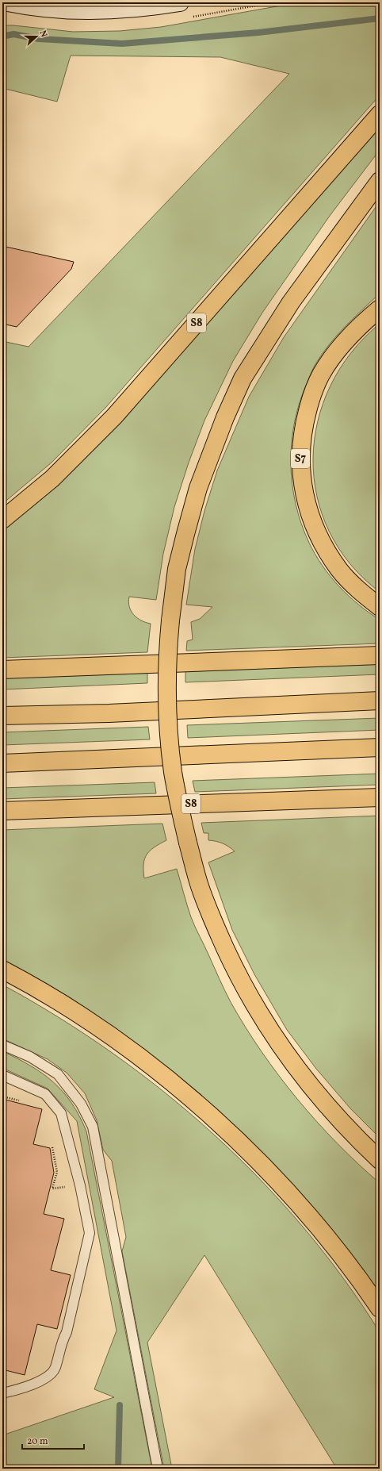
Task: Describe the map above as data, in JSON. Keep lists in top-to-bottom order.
{
  "streets": {
    "highway": ["S8", "S7"]
  },
  "scale_bar": "20 m",
  "north": "right"
}
